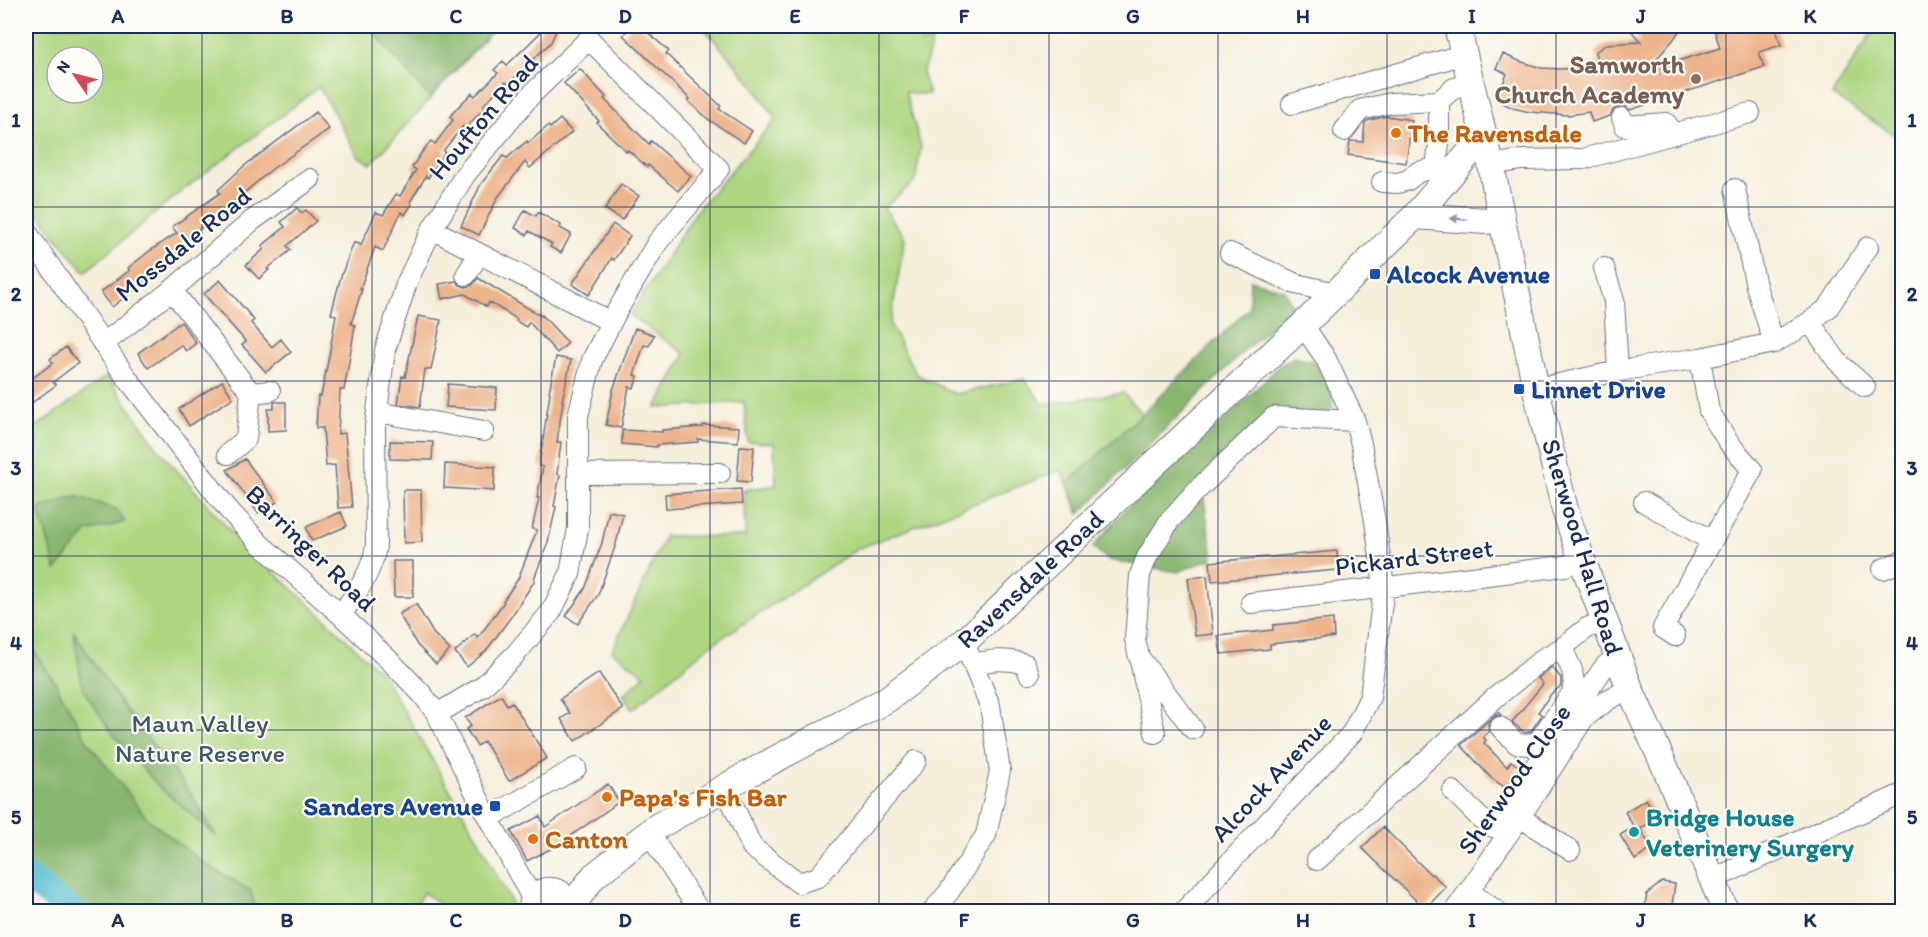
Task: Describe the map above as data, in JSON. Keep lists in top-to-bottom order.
{
  "streets": {
    "main road": ["Sherwood Hall Road", "Ravensdale Road"],
    "street": [
      "Houfton Road",
      "Mossdale Road",
      "Barringer Road",
      "Pickard Street",
      "Alcock Avenue",
      "Sherwood Close"
    ]
  },
  "crossings": [
    ["Houfton Road", "Barringer Road"],
    ["Mossdale Road", "Barringer Road"],
    ["Sherwood Hall Road", "Pickard Street"],
    ["Sherwood Hall Road", "Ravensdale Road"],
    ["Sherwood Hall Road", "Sherwood Close"],
    ["Barringer Road", "Ravensdale Road"],
    ["Pickard Street", "Alcock Avenue"],
    ["Ravensdale Road", "Alcock Avenue"]
  ],
  "parks": ["Maun Valley Nature Reserve"],
  "places": {
    "other": [
      "Samworth Church Academy",
      "The Ravensdale",
      "Papa's Fish Bar",
      "Bridge House Veterinery Surgery",
      "Canton"
    ],
    "transit": ["Alcock Avenue", "Linnet Drive", "Sanders Avenue"]
  },
  "north": "top left",
  "grid": {
    "columns": [
      "A",
      "B",
      "C",
      "D",
      "E",
      "F",
      "G",
      "H",
      "I",
      "J",
      "K"
    ],
    "rows": [
      "1",
      "2",
      "3",
      "4",
      "5"
    ]
  }
}
